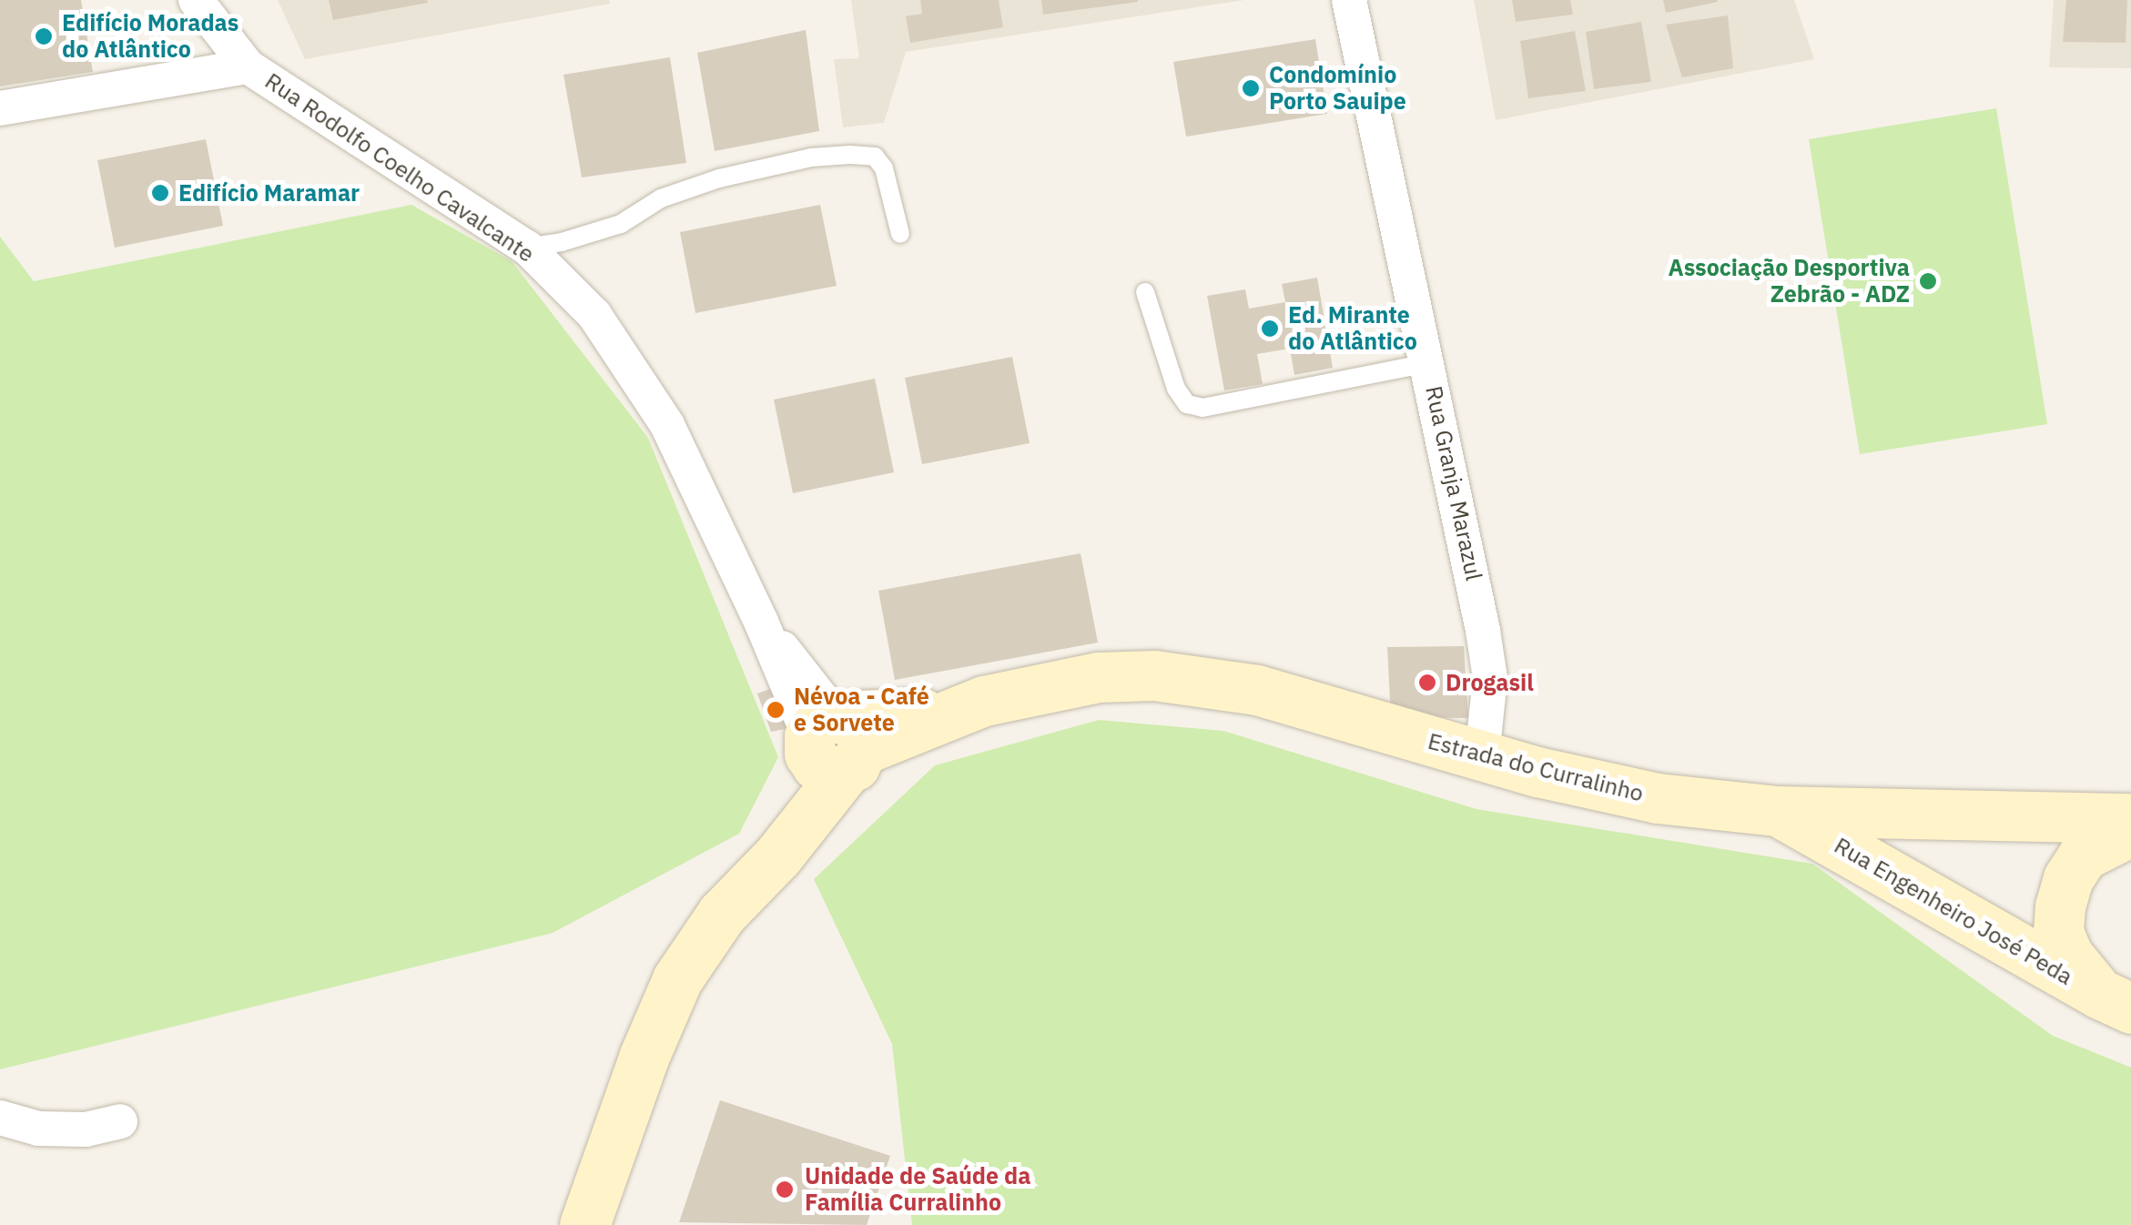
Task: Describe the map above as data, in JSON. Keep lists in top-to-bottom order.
{
  "streets": {
    "street": [
      "Rua Rodolfo Coelho Cavalcante",
      "Rua Granja Marazul",
      "Estrada do Curralinho",
      "Rua Engenheiro José Peda"
    ]
  },
  "crossings": [
    ["Rua Rodolfo Coelho Cavalcante", "Estrada do Curralinho"],
    ["Rua Granja Marazul", "Estrada do Curralinho"],
    ["Estrada do Curralinho", "Rua Engenheiro José Peda"]
  ],
  "places": [
    "Edifício Moradas do Atlântico",
    "Condomínio Porto Sauipe",
    "Edifício Maramar",
    "Associação Desportiva Zebrão - ADZ",
    "Ed. Mirante do Atlântico",
    "Drogasil",
    "Névoa - Café e Sorvete",
    "Unidade de Saúde da Família Curralinho"
  ]
}
